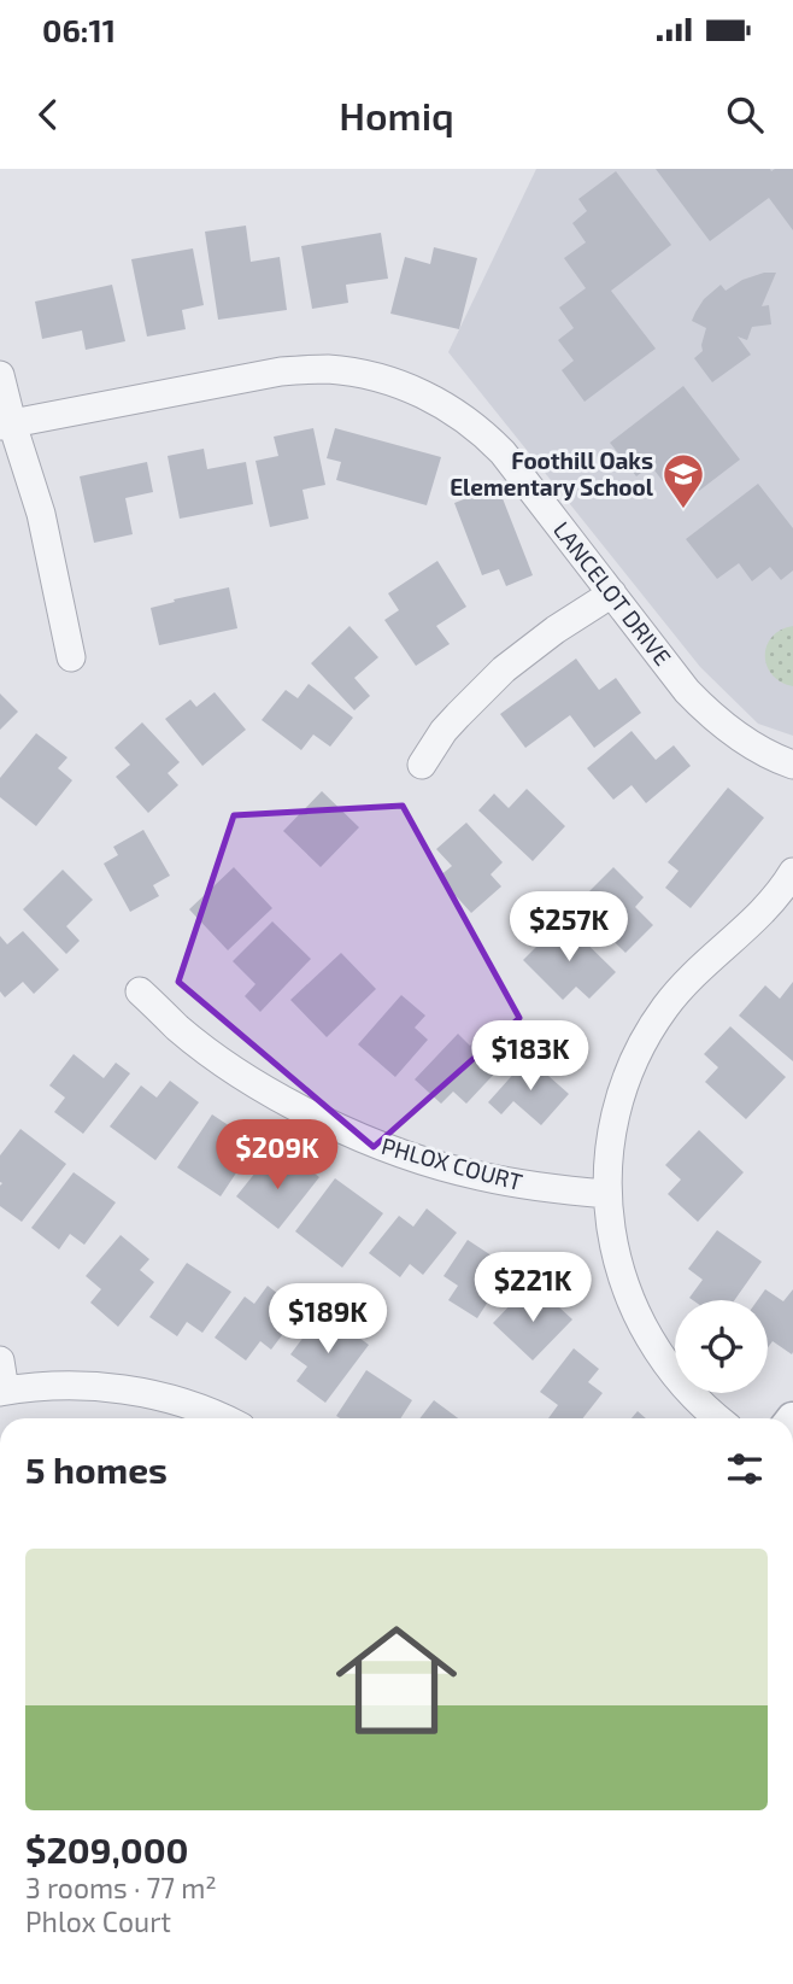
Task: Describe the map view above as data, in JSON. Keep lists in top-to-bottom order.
{
  "streets": {
    "street": ["LANCELOT DRIVE", "PHLOX COURT"]
  },
  "places": {
    "school or university": ["Foothill Oaks Elementary School"]
  },
  "page": {
    "status": "06:11",
    "header": "Homiq",
    "price": [
      "$257K",
      "$183K",
      "$209K",
      "$221K",
      "$189K"
    ],
    "heading": "5 homes",
    "list": [
      {
        "name": "$209,000",
        "note": "3 rooms · 77 m² · Phlox Court"
      }
    ]
  }
}
